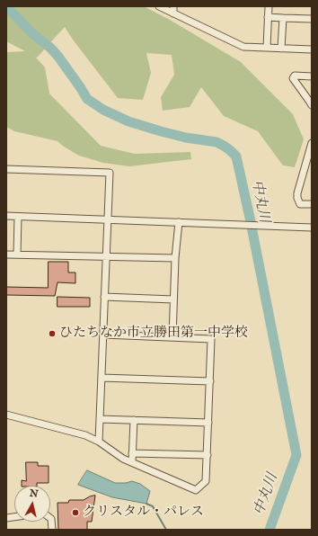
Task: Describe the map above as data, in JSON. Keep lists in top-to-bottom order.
{
  "water": ["中丸川"],
  "places": ["ひたちなか市立勝田第一中学校", "クリスタル・パレス"],
  "north": "top"
}
